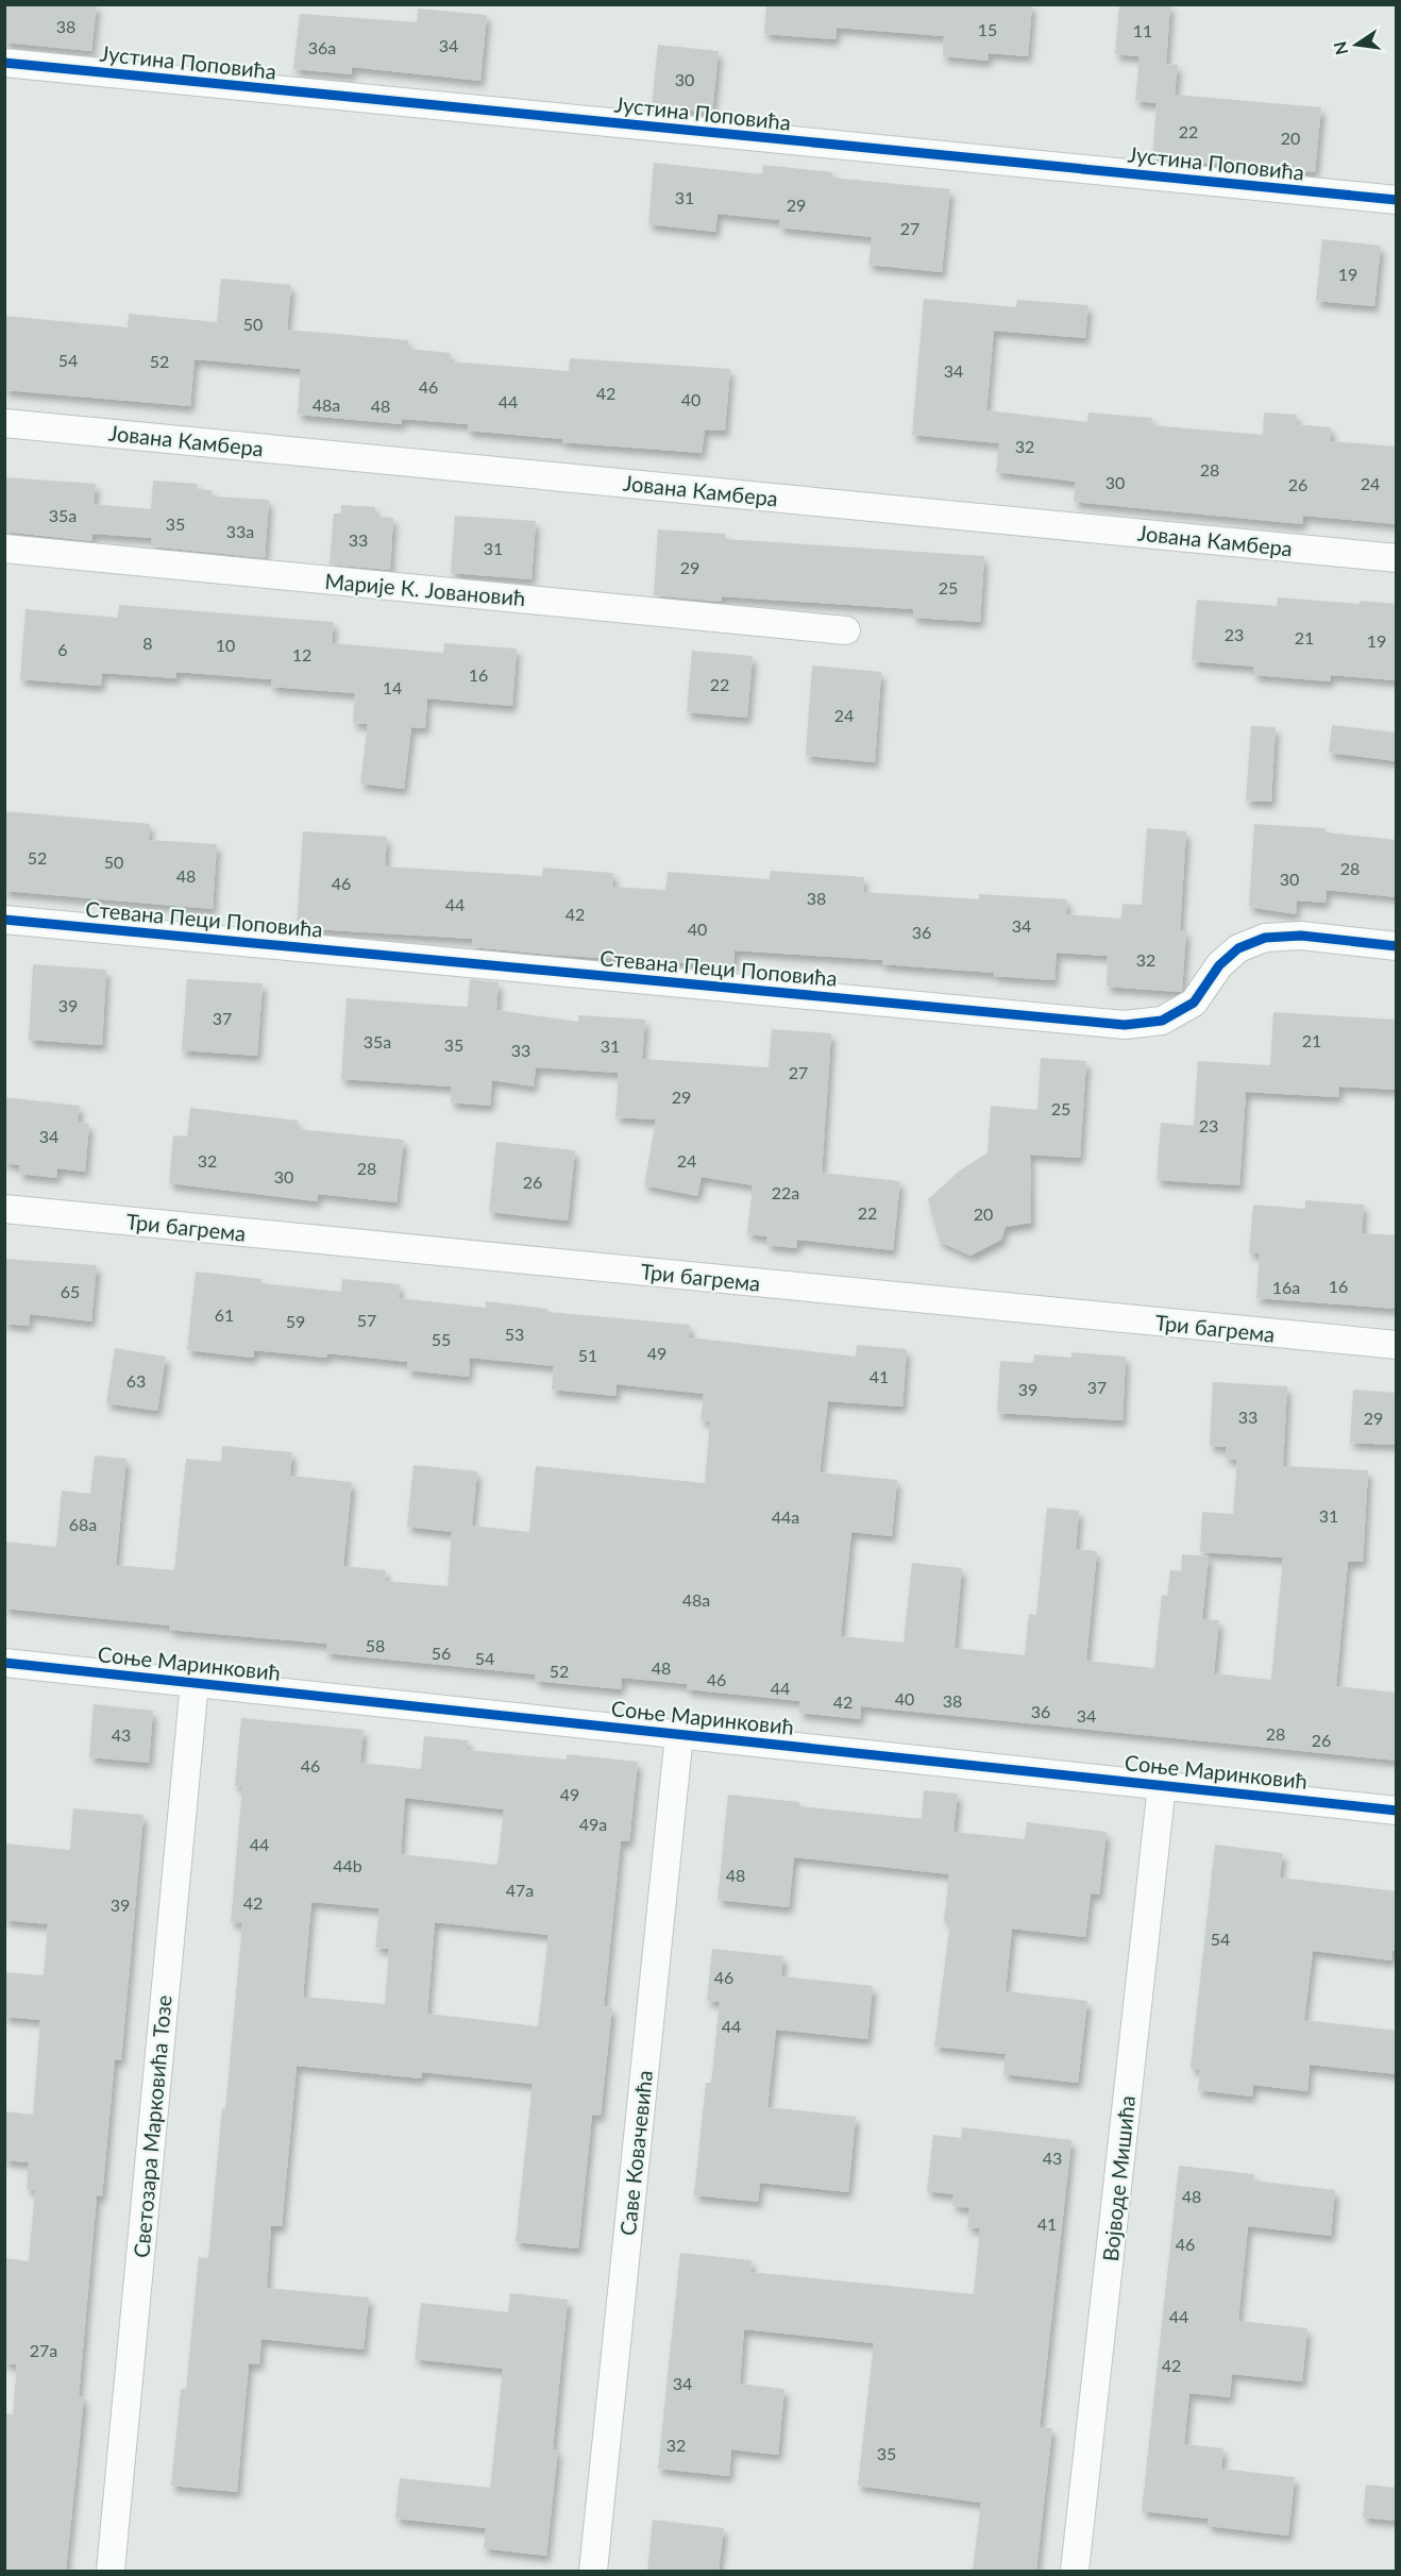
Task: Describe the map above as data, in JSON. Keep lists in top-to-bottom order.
{
  "streets": {
    "street": [
      "Јустина Поповића",
      "Јована Камбера",
      "Марије К. Јовановић",
      "Стевана Пеци Поповића",
      "Три багрема",
      "Соње Маринковић",
      "Светозара Марковића Тозе",
      "Саве Ковачевића",
      "Војводе Мишића"
    ]
  },
  "crossings": [
    ["Соње Маринковић", "Светозара Марковића Тозе"],
    ["Соње Маринковић", "Саве Ковачевића"],
    ["Соње Маринковић", "Војводе Мишића"]
  ],
  "house_numbers": [
    "38",
    "15",
    "11",
    "34",
    "36a",
    "30",
    "22",
    "20",
    "31",
    "29",
    "27",
    "19",
    "50",
    "54",
    "52",
    "34",
    "46",
    "42",
    "40",
    "44",
    "48a",
    "48",
    "32",
    "28",
    "30",
    "24",
    "26",
    "35a",
    "35",
    "33a",
    "33",
    "31",
    "29",
    "25",
    "23",
    "21",
    "19",
    "8",
    "10",
    "6",
    "12",
    "16",
    "22",
    "14",
    "24",
    "52",
    "50",
    "28",
    "48",
    "30",
    "46",
    "38",
    "44",
    "42",
    "34",
    "40",
    "36",
    "32",
    "39",
    "37",
    "21",
    "35a",
    "35",
    "31",
    "33",
    "27",
    "29",
    "25",
    "23",
    "34",
    "32",
    "24",
    "28",
    "30",
    "26",
    "22a",
    "22",
    "20",
    "16",
    "16a",
    "65",
    "61",
    "57",
    "59",
    "53",
    "55",
    "49",
    "51",
    "41",
    "63",
    "37",
    "39",
    "33",
    "29",
    "31",
    "44a",
    "68a",
    "48a",
    "58",
    "56",
    "54",
    "48",
    "52",
    "46",
    "44",
    "40",
    "38",
    "42",
    "36",
    "34",
    "28",
    "43",
    "26",
    "46",
    "49",
    "49a",
    "44",
    "44b",
    "48",
    "47a",
    "42",
    "39",
    "54",
    "46",
    "44",
    "43",
    "48",
    "41",
    "46",
    "44",
    "27a",
    "42",
    "34",
    "32",
    "35"
  ],
  "north": "left"
}
